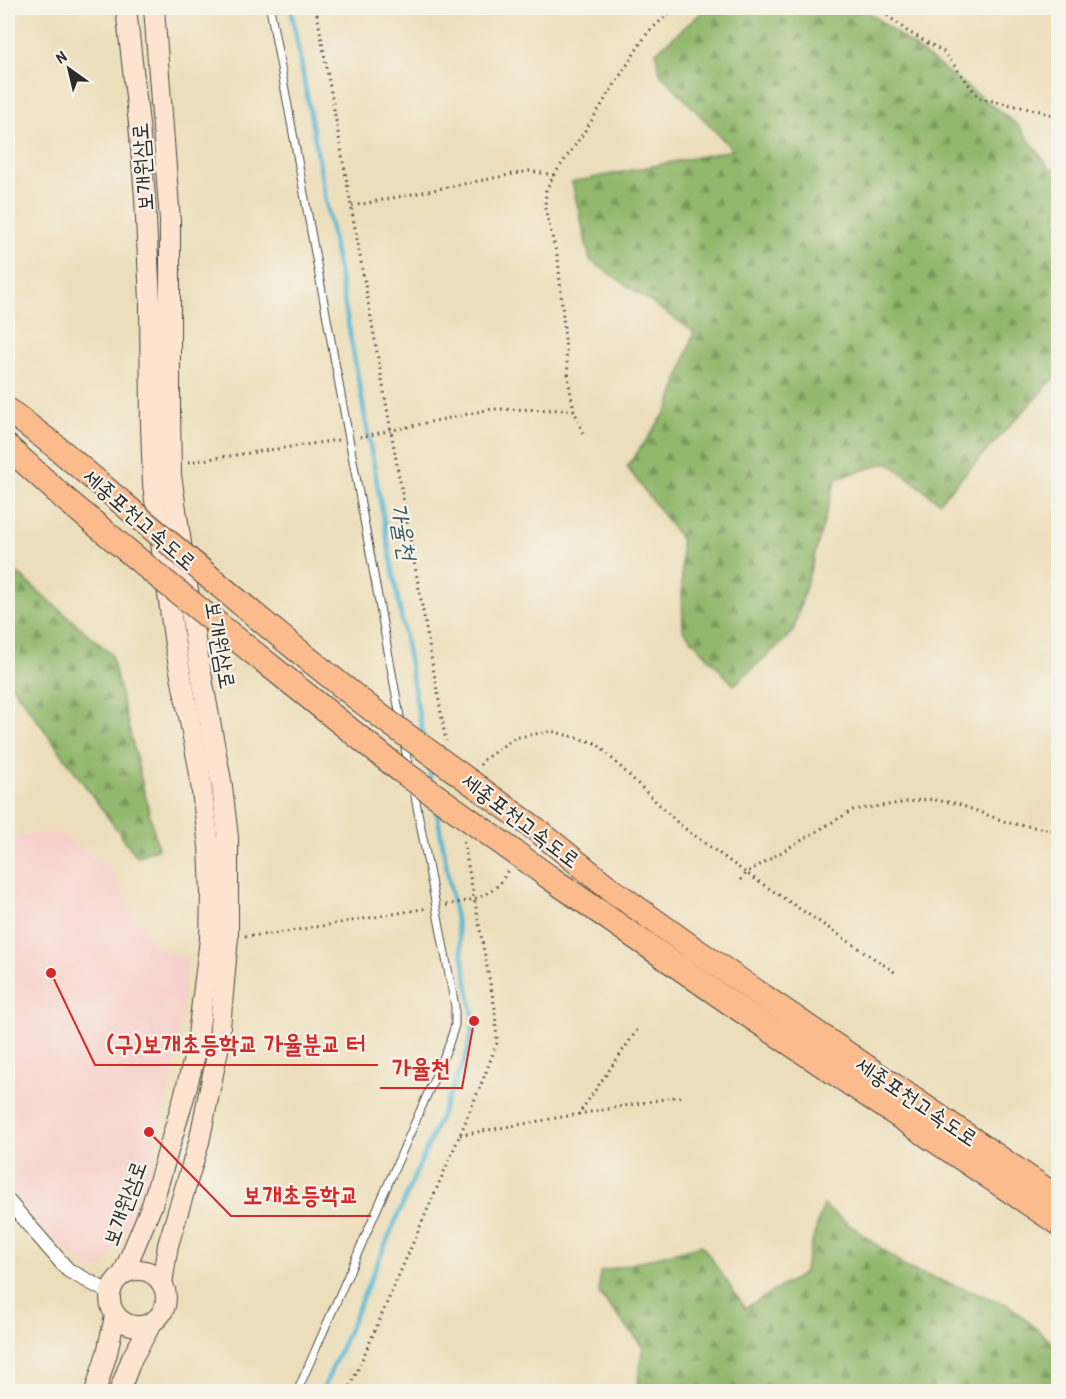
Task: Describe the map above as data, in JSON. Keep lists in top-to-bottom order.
{
  "streets": {
    "highway": ["세종포천고속도로"],
    "main road": ["보개원삼로"]
  },
  "water": ["가율천"],
  "places": ["(구)보개초등학교 가율분교 터", "가율천", "보개초등학교"],
  "north": "top left"
}
